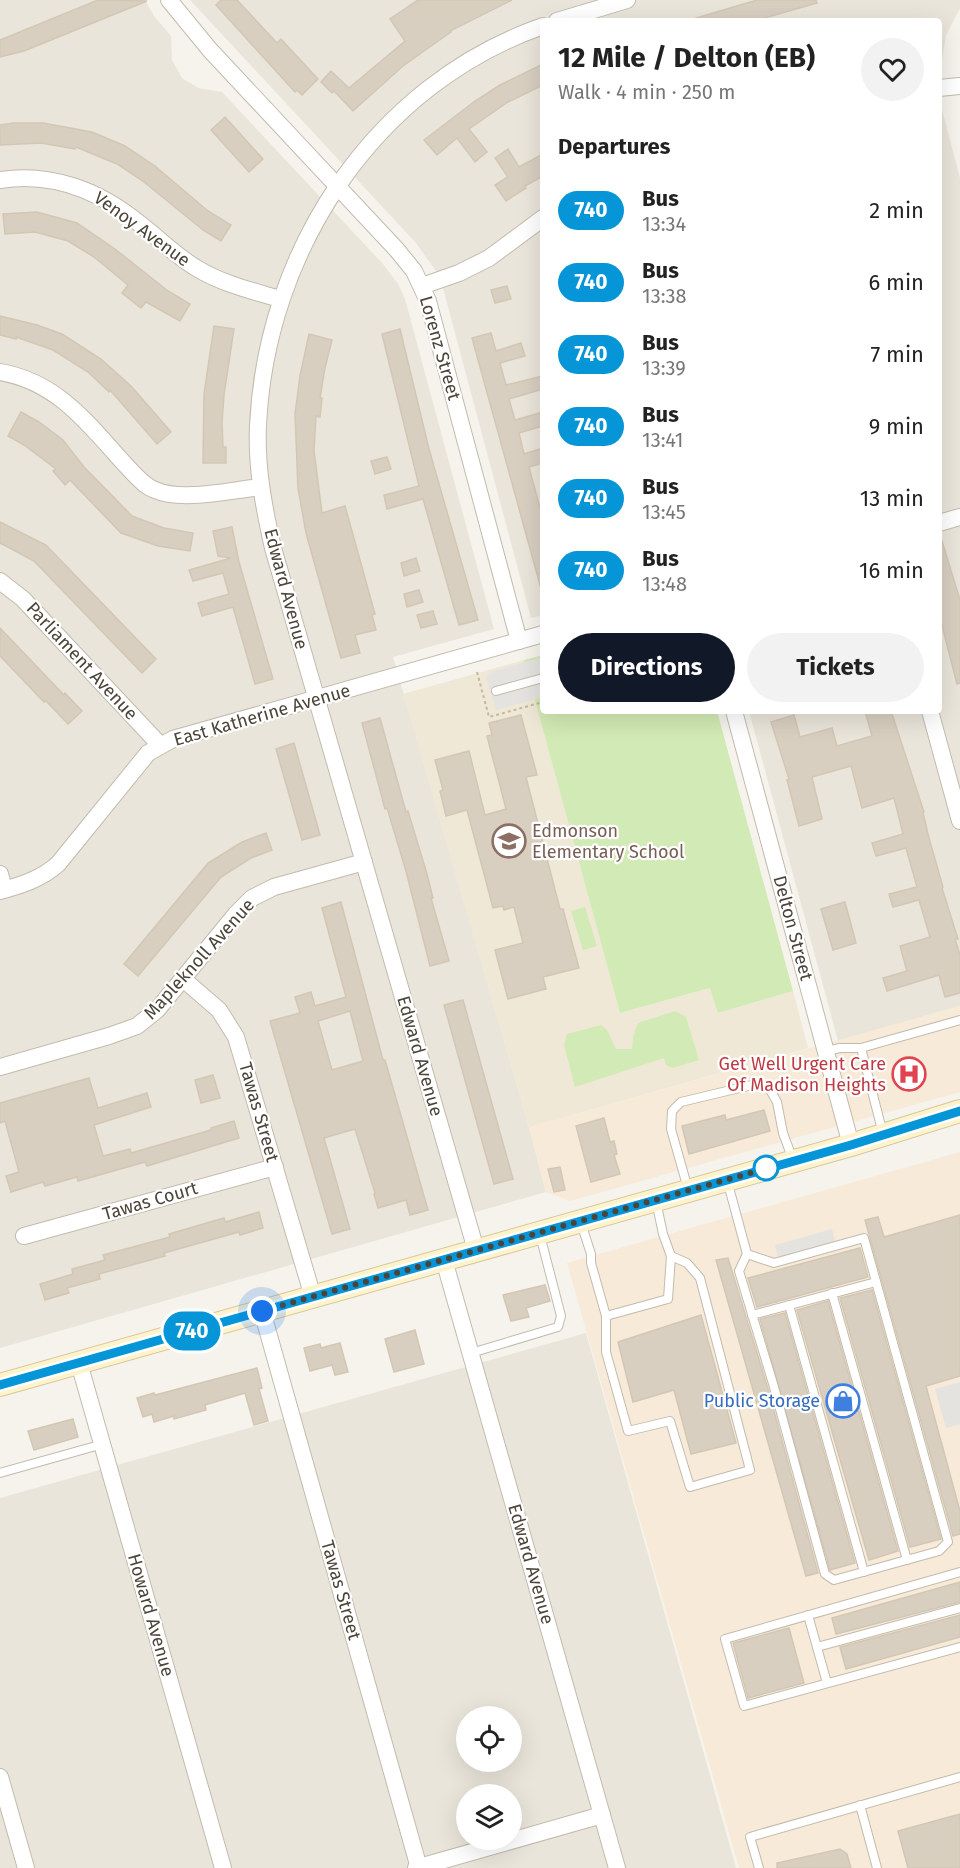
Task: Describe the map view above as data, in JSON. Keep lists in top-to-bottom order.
{
  "streets": {
    "street": [
      "Venoy Avenue",
      "Lorenz Street",
      "Edward Avenue",
      "Parliament Avenue",
      "East Katherine Avenue",
      "Delton Street",
      "Mapleknoll Avenue",
      "Tawas Street",
      "Tawas Court",
      "Howard Avenue"
    ]
  },
  "crossings": [
    ["Venoy Avenue", "Edward Avenue"],
    ["Lorenz Street", "Edward Avenue"],
    ["Lorenz Street", "East Katherine Avenue"],
    ["Edward Avenue", "East Katherine Avenue"],
    ["Edward Avenue", "Mapleknoll Avenue"],
    ["Parliament Avenue", "East Katherine Avenue"],
    ["Mapleknoll Avenue", "Tawas Street"],
    ["Tawas Street", "Tawas Court"]
  ],
  "places": {
    "school or university": ["Edmonson Elementary School"],
    "hospital": ["Get Well Urgent Care Of Madison Heights"],
    "shop": ["Public Storage"]
  },
  "lines": ["bus line 740"],
  "page": {
    "on_map": "740",
    "heading": [
      ["12 Mile / Delton (EB)", "Walk · 4 min · 250 m"],
      "Departures"
    ],
    "list": [
      {
        "mark": "740",
        "name": "Bus",
        "note": "13:34",
        "value": "2 min"
      },
      {
        "mark": "740",
        "name": "Bus",
        "note": "13:38",
        "value": "6 min"
      },
      {
        "mark": "740",
        "name": "Bus",
        "note": "13:39",
        "value": "7 min"
      },
      {
        "mark": "740",
        "name": "Bus",
        "note": "13:41",
        "value": "9 min"
      },
      {
        "mark": "740",
        "name": "Bus",
        "note": "13:45",
        "value": "13 min"
      },
      {
        "mark": "740",
        "name": "Bus",
        "note": "13:48",
        "value": "16 min"
      }
    ],
    "buttons": ["Directions", "Tickets"]
  }
}
